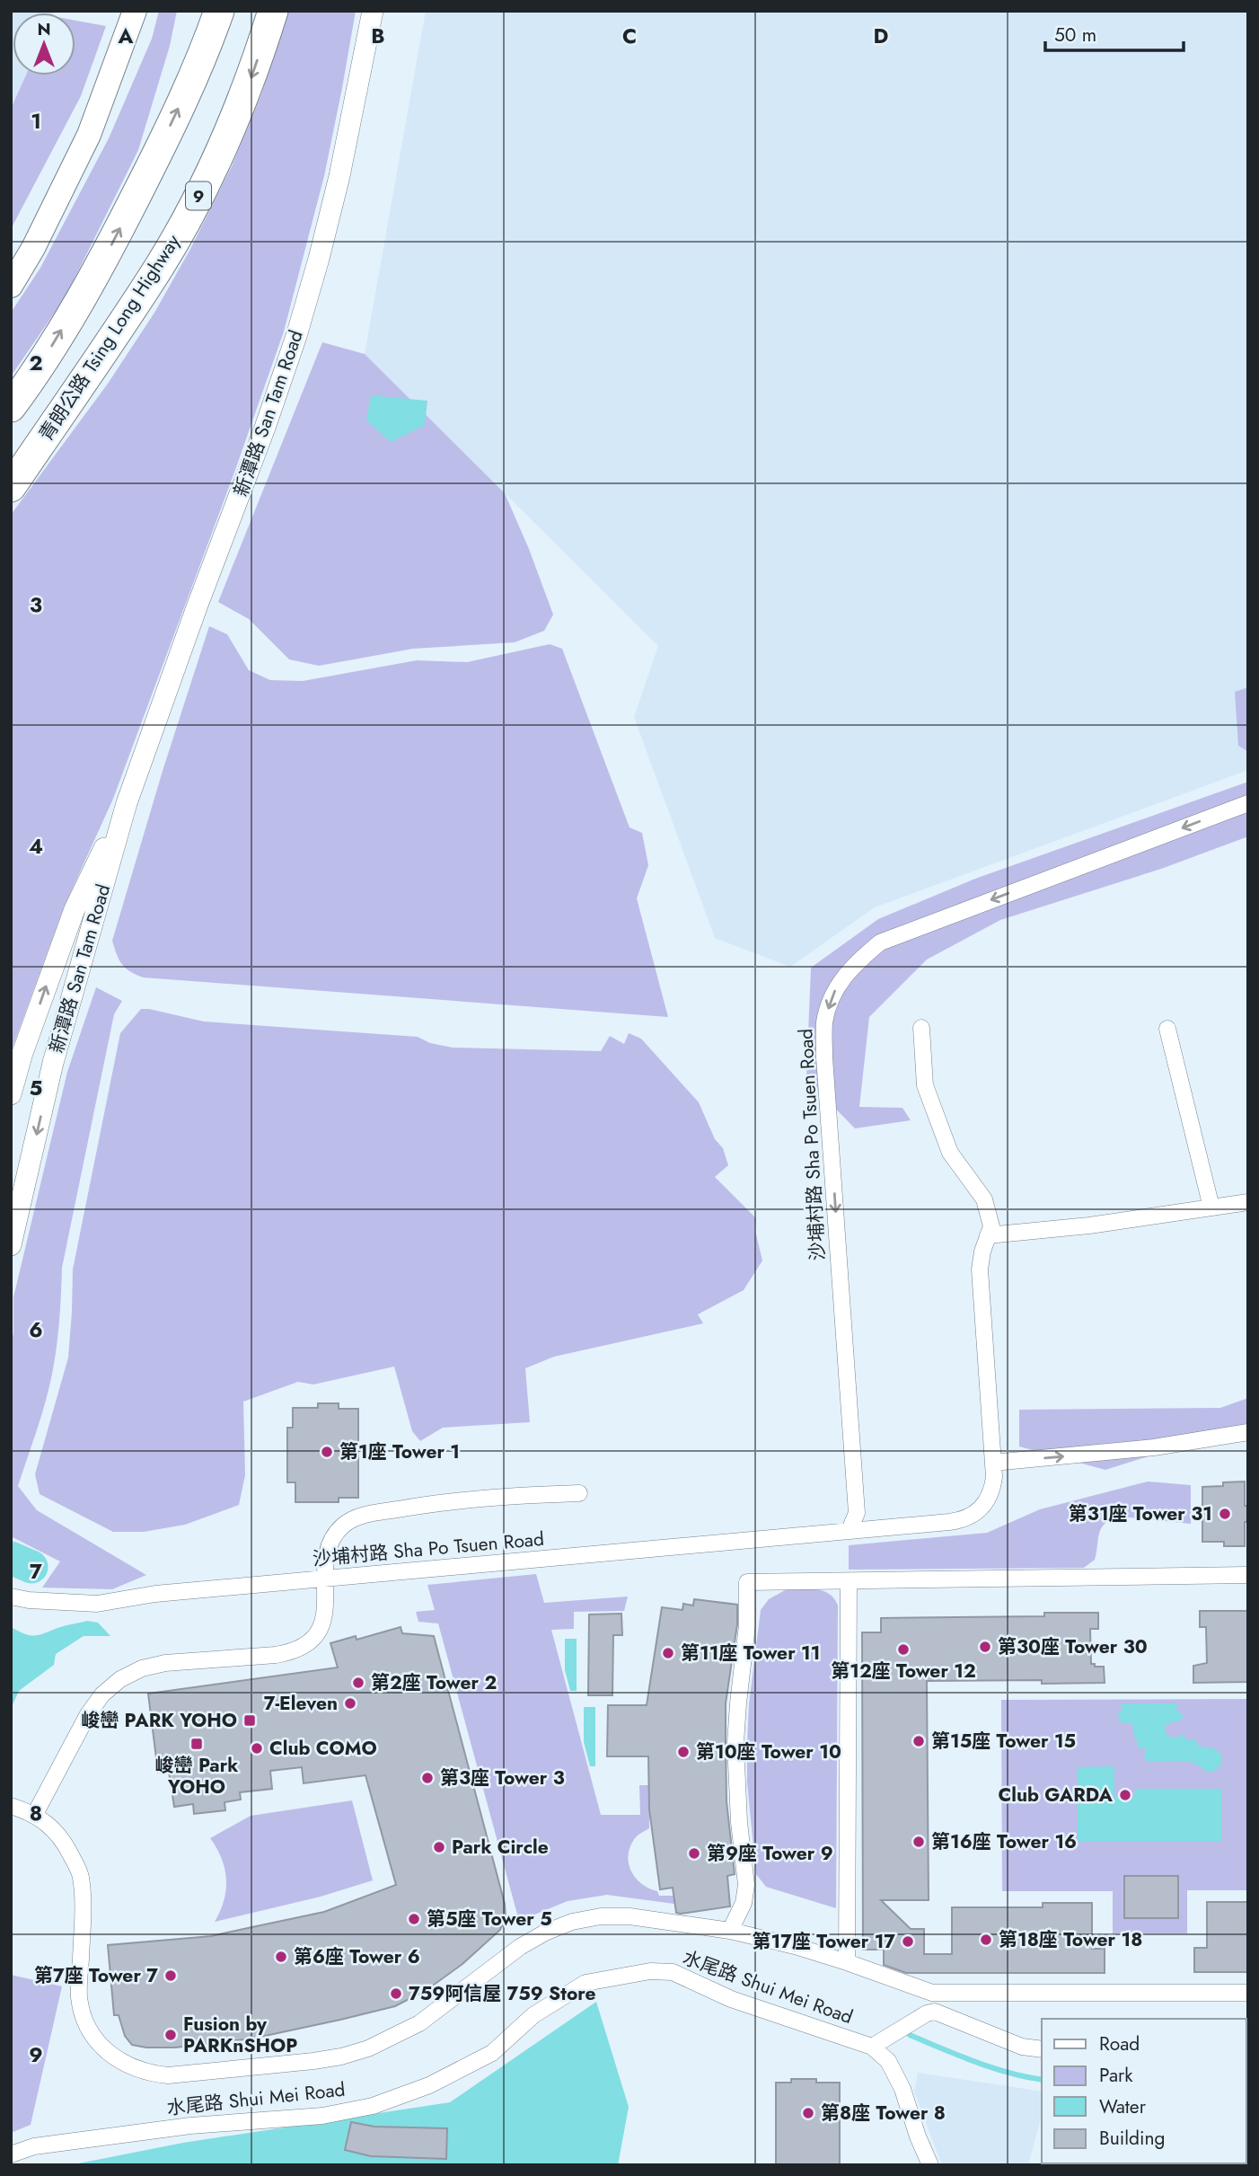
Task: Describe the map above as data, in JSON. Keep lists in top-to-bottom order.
{
  "streets": {
    "highway": ["9", "青朗公路 Tsing Long Highway"],
    "street": ["新潭路 San Tam Road", "沙埔村路 Sha Po Tsuen Road", "水尾路 Shui Mei Road"]
  },
  "places": {
    "other": [
      "第1座 Tower 1",
      "第31座 Tower 31",
      "第30座 Tower 30",
      "第12座 Tower 12",
      "第11座 Tower 11",
      "第2座 Tower 2",
      "7-Eleven",
      "第15座 Tower 15",
      "Club COMO",
      "第10座 Tower 10",
      "第3座 Tower 3",
      "Club GARDA",
      "第16座 Tower 16",
      "Park Circle",
      "第9座 Tower 9",
      "第5座 Tower 5",
      "第18座 Tower 18",
      "第17座 Tower 17",
      "第6座 Tower 6",
      "第7座 Tower 7",
      "759阿信屋 759 Store",
      "Fusion by PARKnSHOP",
      "第8座 Tower 8"
    ],
    "transit": ["峻巒 PARK YOHO", "峻巒 Park YOHO"]
  },
  "legend": [
    "Road",
    "Park",
    "Water",
    "Building"
  ],
  "scale_bar": "50 m",
  "north": "top",
  "grid": {
    "columns": [
      "A",
      "B",
      "C",
      "D"
    ],
    "rows": [
      "1",
      "2",
      "3",
      "4",
      "5",
      "6",
      "7",
      "8",
      "9"
    ]
  }
}
